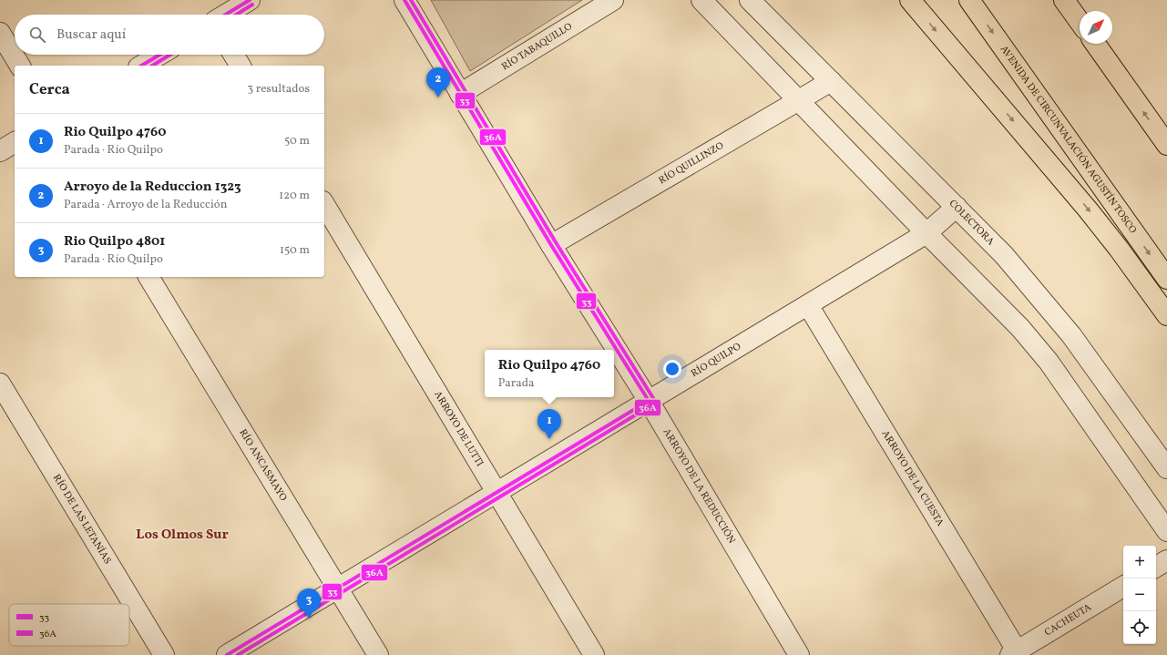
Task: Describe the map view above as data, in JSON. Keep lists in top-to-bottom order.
{
  "streets": {
    "highway": ["AVENIDA DE CIRCUNVALACIÓN AGUSTÍN TOSCO"],
    "street": [
      "RÍO TABAQUILLO",
      "RÍO QUILLINZO",
      "COLECTORA",
      "RÍO QUILPO",
      "ARROYO DE LUTTI",
      "RÍO ANCASMAYO",
      "ARROYO DE LA CUESTA",
      "ARROYO DE LA REDUCCIÓN",
      "RÍO DE LAS LETANÍAS",
      "CACHEUTA"
    ]
  },
  "crossings": [
    ["RÍO TABAQUILLO", "ARROYO DE LA REDUCCIÓN"],
    ["RÍO QUILLINZO", "COLECTORA"],
    ["RÍO QUILLINZO", "ARROYO DE LA REDUCCIÓN"],
    ["COLECTORA", "RÍO QUILPO"],
    ["RÍO QUILPO", "ARROYO DE LUTTI"],
    ["RÍO QUILPO", "RÍO ANCASMAYO"],
    ["RÍO QUILPO", "ARROYO DE LA CUESTA"],
    ["RÍO QUILPO", "ARROYO DE LA REDUCCIÓN"],
    ["ARROYO DE LA CUESTA", "CACHEUTA"]
  ],
  "districts": ["Los Olmos Sur"],
  "lines": ["transit line 33", "transit line 36A"],
  "legend": ["33", "36A"],
  "north": "top right",
  "page": {
    "search": "Buscar aquí",
    "heading": ["Cerca", "3 resultados"],
    "pins": ["2", "1", "3"],
    "list": [
      {
        "mark": "1",
        "name": "Rio Quilpo 4760",
        "note": "Parada · Río Quilpo",
        "value": "50 m"
      },
      {
        "mark": "2",
        "name": "Arroyo de la Reduccion 1323",
        "note": "Parada · Arroyo de la Reducción",
        "value": "120 m"
      },
      {
        "mark": "3",
        "name": "Rio Quilpo 4801",
        "note": "Parada · Río Quilpo",
        "value": "150 m"
      }
    ],
    "popup": ["Rio Quilpo 4760", "Parada"],
    "map_buttons": ["+", "−"]
  }
}
